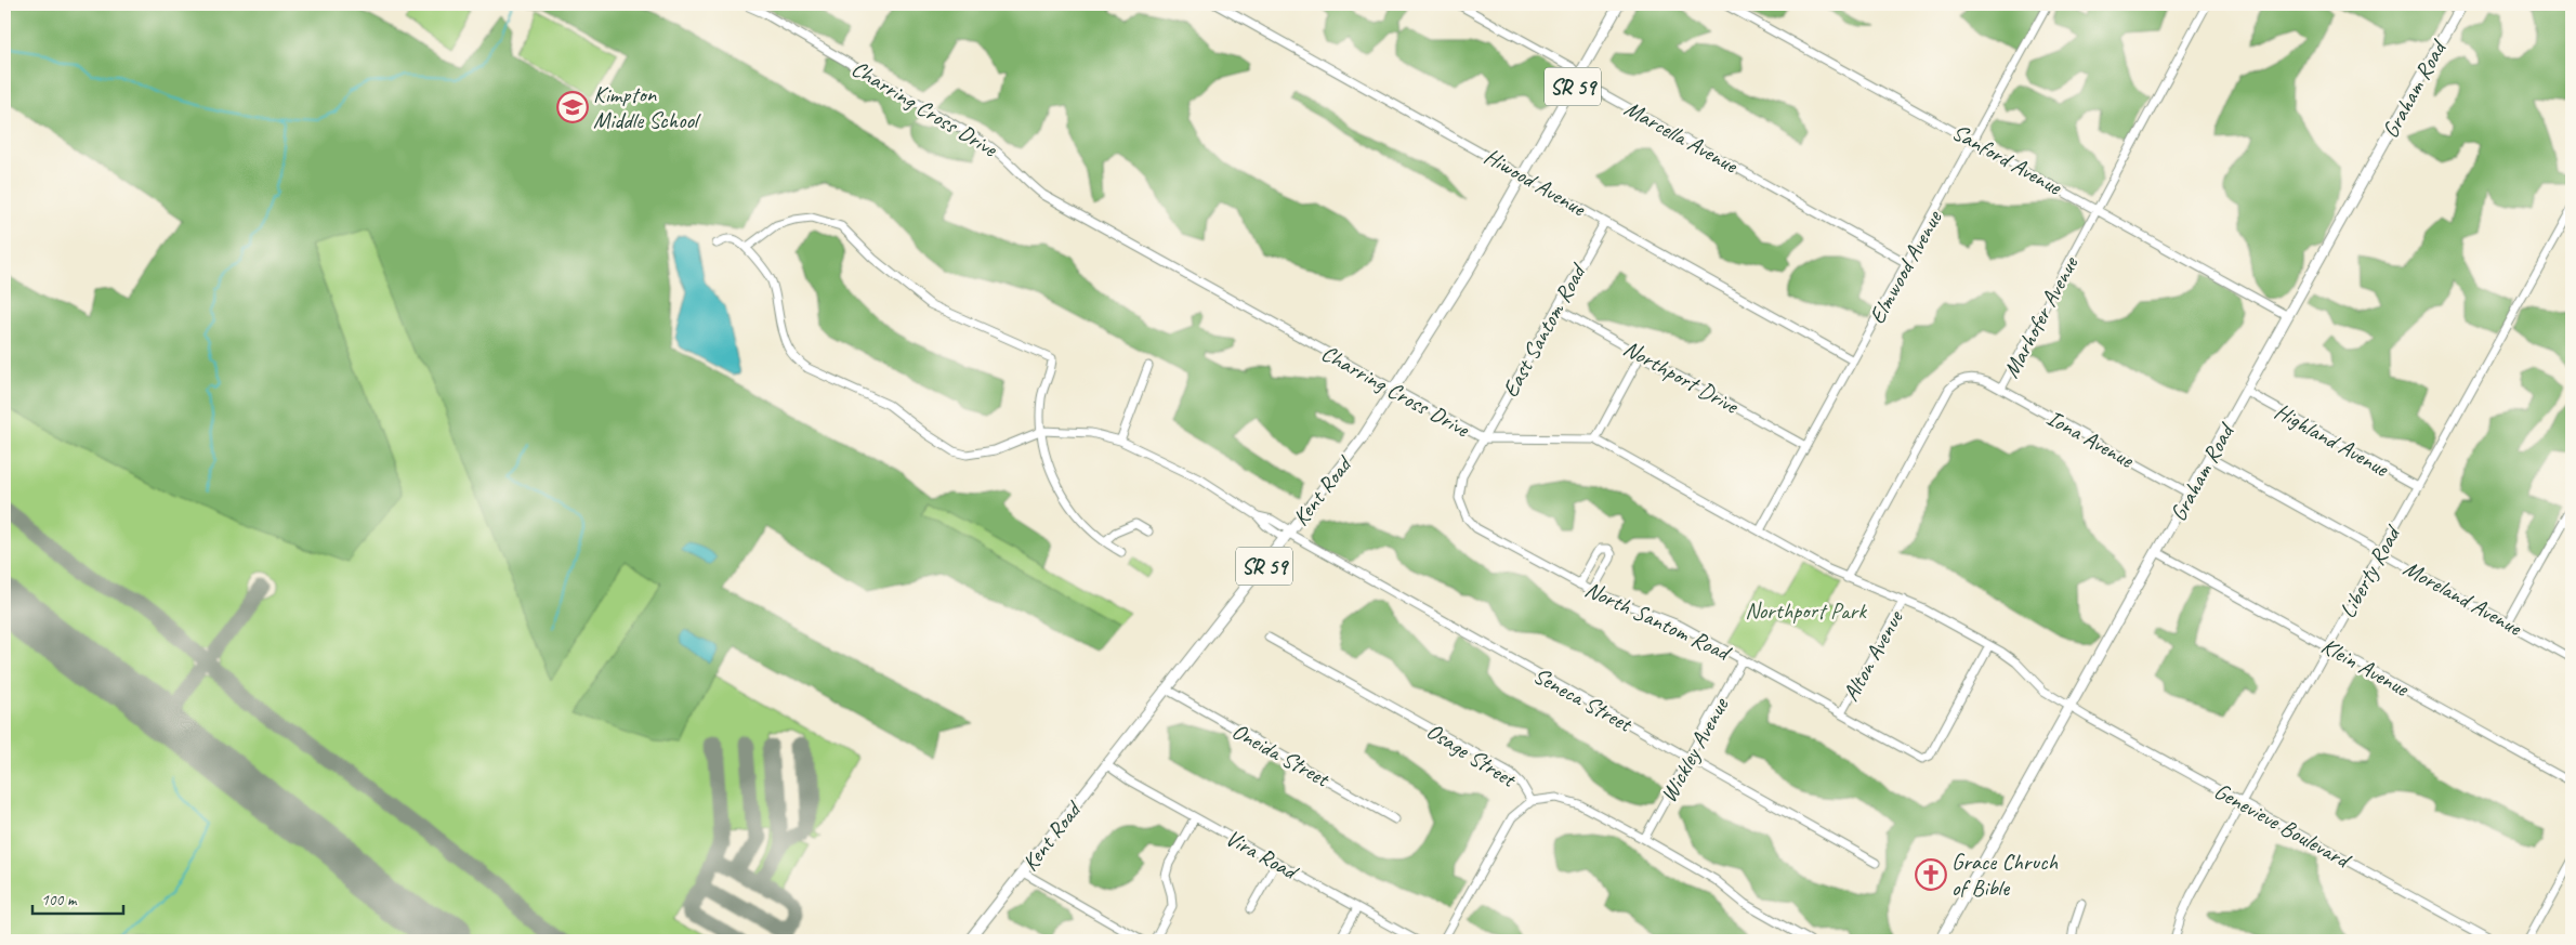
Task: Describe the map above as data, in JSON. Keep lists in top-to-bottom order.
{
  "streets": {
    "main road": ["SR 59", "Graham Road", "Kent Road"],
    "street": [
      "Charring Cross Drive",
      "Marcella Avenue",
      "Sanford Avenue",
      "Hiwood Avenue",
      "Elmwood Avenue",
      "Marhofer Avenue",
      "East Santom Road",
      "Northport Drive",
      "Iona Avenue",
      "Highland Avenue",
      "Liberty Road",
      "Moreland Avenue",
      "North Santom Road",
      "Alton Avenue",
      "Klein Avenue",
      "Seneca Street",
      "Wickley Avenue",
      "Oneida Street",
      "Osage Street",
      "Genevieve Boulevard",
      "Vira Road"
    ]
  },
  "crossings": [
    ["Graham Road", "Charring Cross Drive"],
    ["Graham Road", "Sanford Avenue"],
    ["Graham Road", "Iona Avenue"],
    ["Graham Road", "Highland Avenue"],
    ["Graham Road", "Moreland Avenue"],
    ["Graham Road", "Klein Avenue"],
    ["Graham Road", "Genevieve Boulevard"],
    ["Charring Cross Drive", "Elmwood Avenue"],
    ["Charring Cross Drive", "Marhofer Avenue"],
    ["Charring Cross Drive", "East Santom Road"],
    ["Charring Cross Drive", "Kent Road"],
    ["Charring Cross Drive", "North Santom Road"],
    ["Charring Cross Drive", "Alton Avenue"],
    ["Charring Cross Drive", "Genevieve Boulevard"],
    ["Marcella Avenue", "Elmwood Avenue"],
    ["Marcella Avenue", "Kent Road"],
    ["Sanford Avenue", "Elmwood Avenue"],
    ["Sanford Avenue", "Marhofer Avenue"],
    ["Hiwood Avenue", "Elmwood Avenue"],
    ["Hiwood Avenue", "East Santom Road"],
    ["Hiwood Avenue", "Kent Road"],
    ["Elmwood Avenue", "Northport Drive"],
    ["Marhofer Avenue", "Iona Avenue"],
    ["East Santom Road", "Northport Drive"],
    ["East Santom Road", "North Santom Road"],
    ["Highland Avenue", "Liberty Road"],
    ["Kent Road", "Seneca Street"],
    ["Kent Road", "Oneida Street"],
    ["Kent Road", "Vira Road"],
    ["Liberty Road", "Moreland Avenue"],
    ["Liberty Road", "Klein Avenue"],
    ["Liberty Road", "Genevieve Boulevard"],
    ["North Santom Road", "Alton Avenue"],
    ["North Santom Road", "Wickley Avenue"],
    ["Seneca Street", "Wickley Avenue"],
    ["Wickley Avenue", "Osage Street"]
  ],
  "parks": ["Northport Park"],
  "places": {
    "school or university": ["Kimpton Middle School"],
    "church": ["Grace Chruch of Bible"]
  },
  "scale_bar": "100 m"
}
